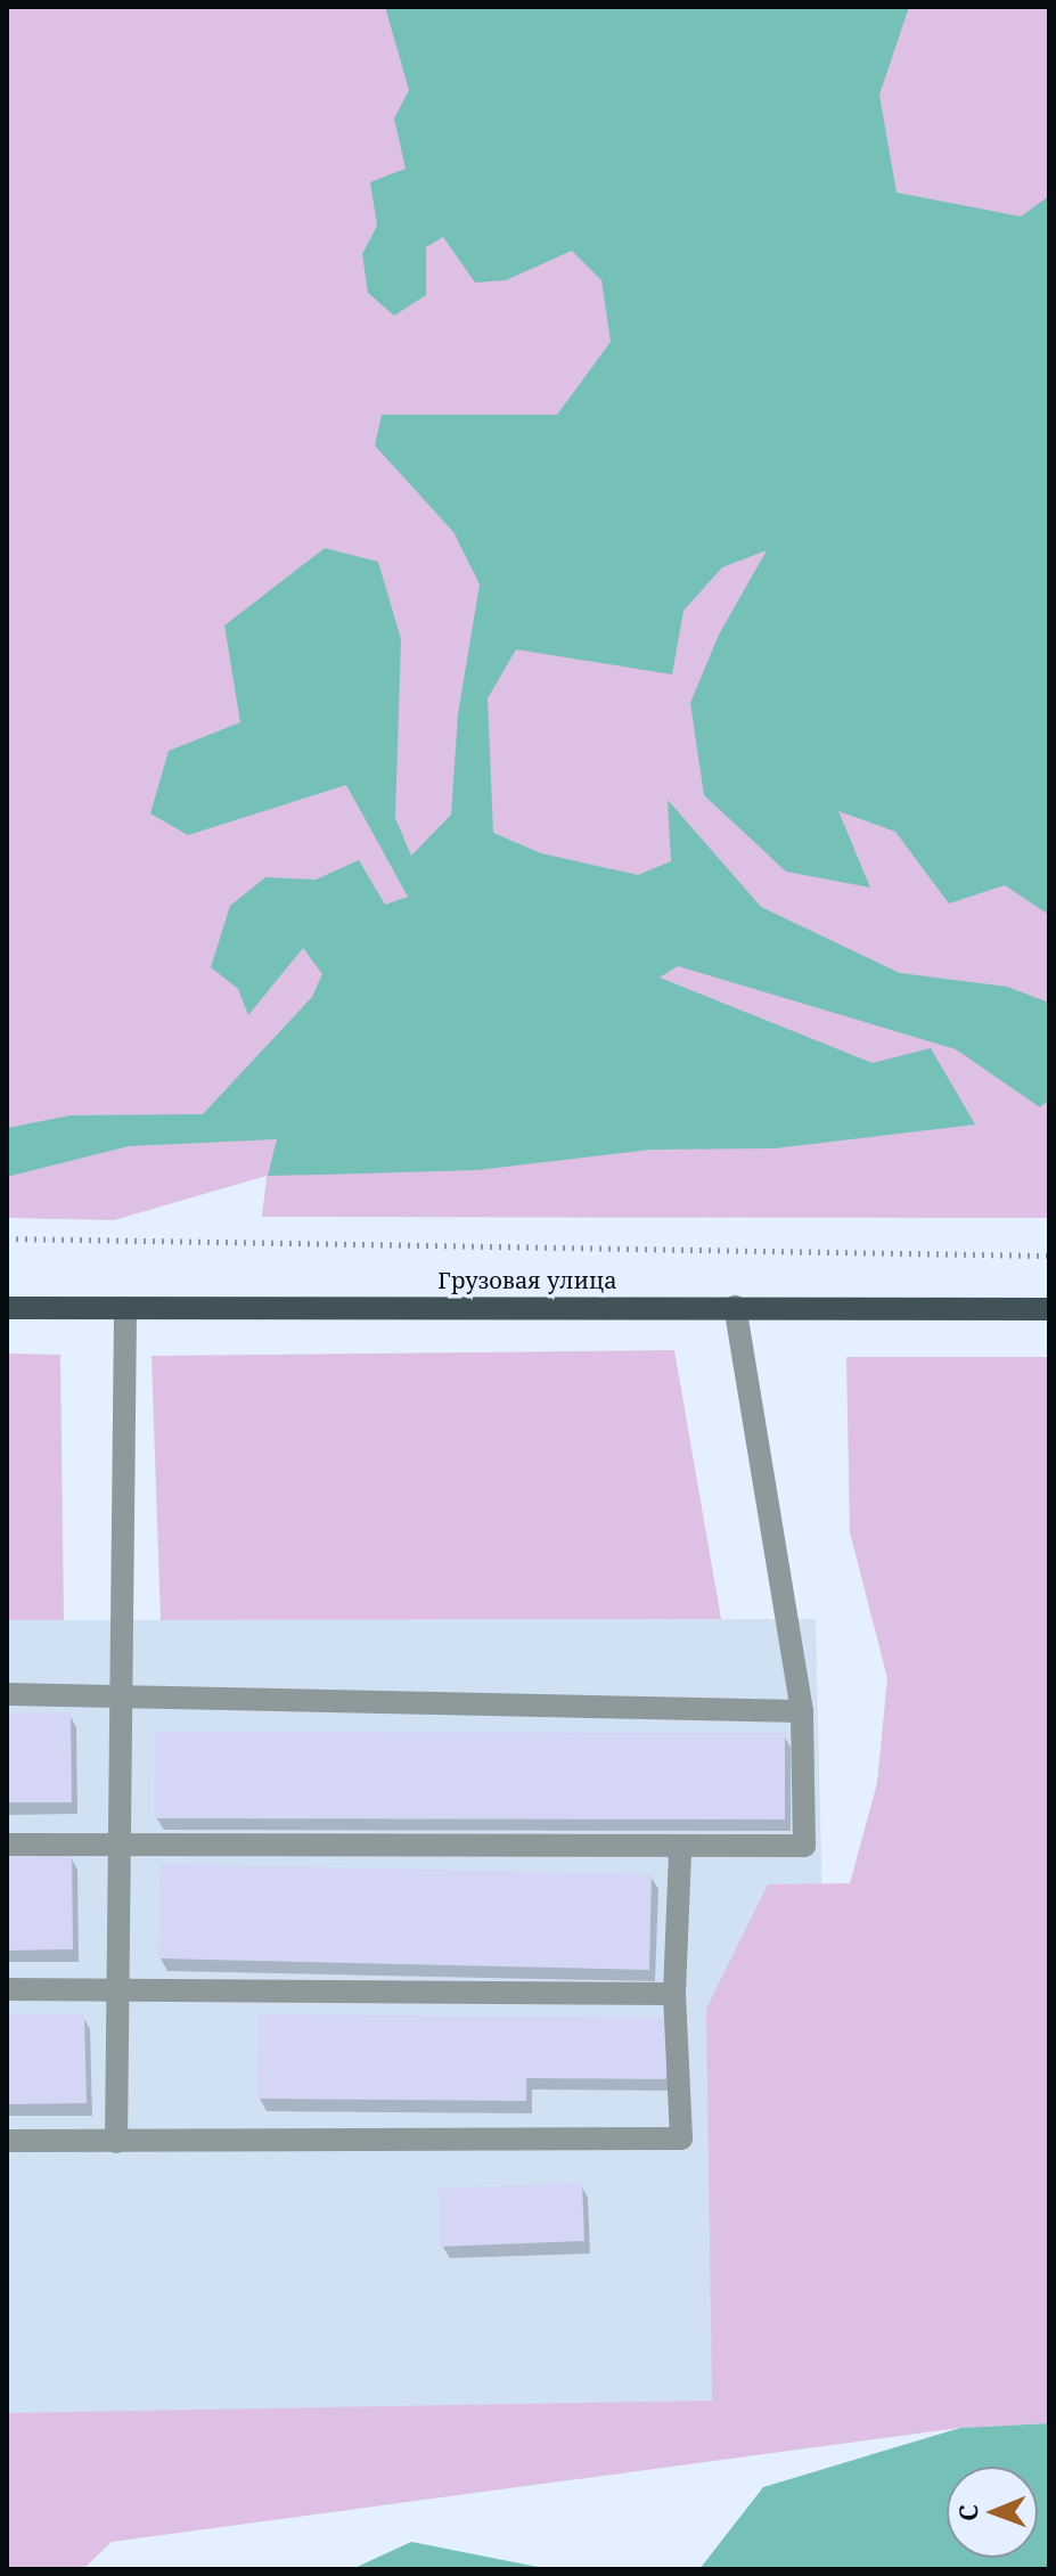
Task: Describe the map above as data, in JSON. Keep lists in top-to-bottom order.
{
  "streets": {
    "main road": ["Грузовая улица"]
  },
  "north": "left"
}
